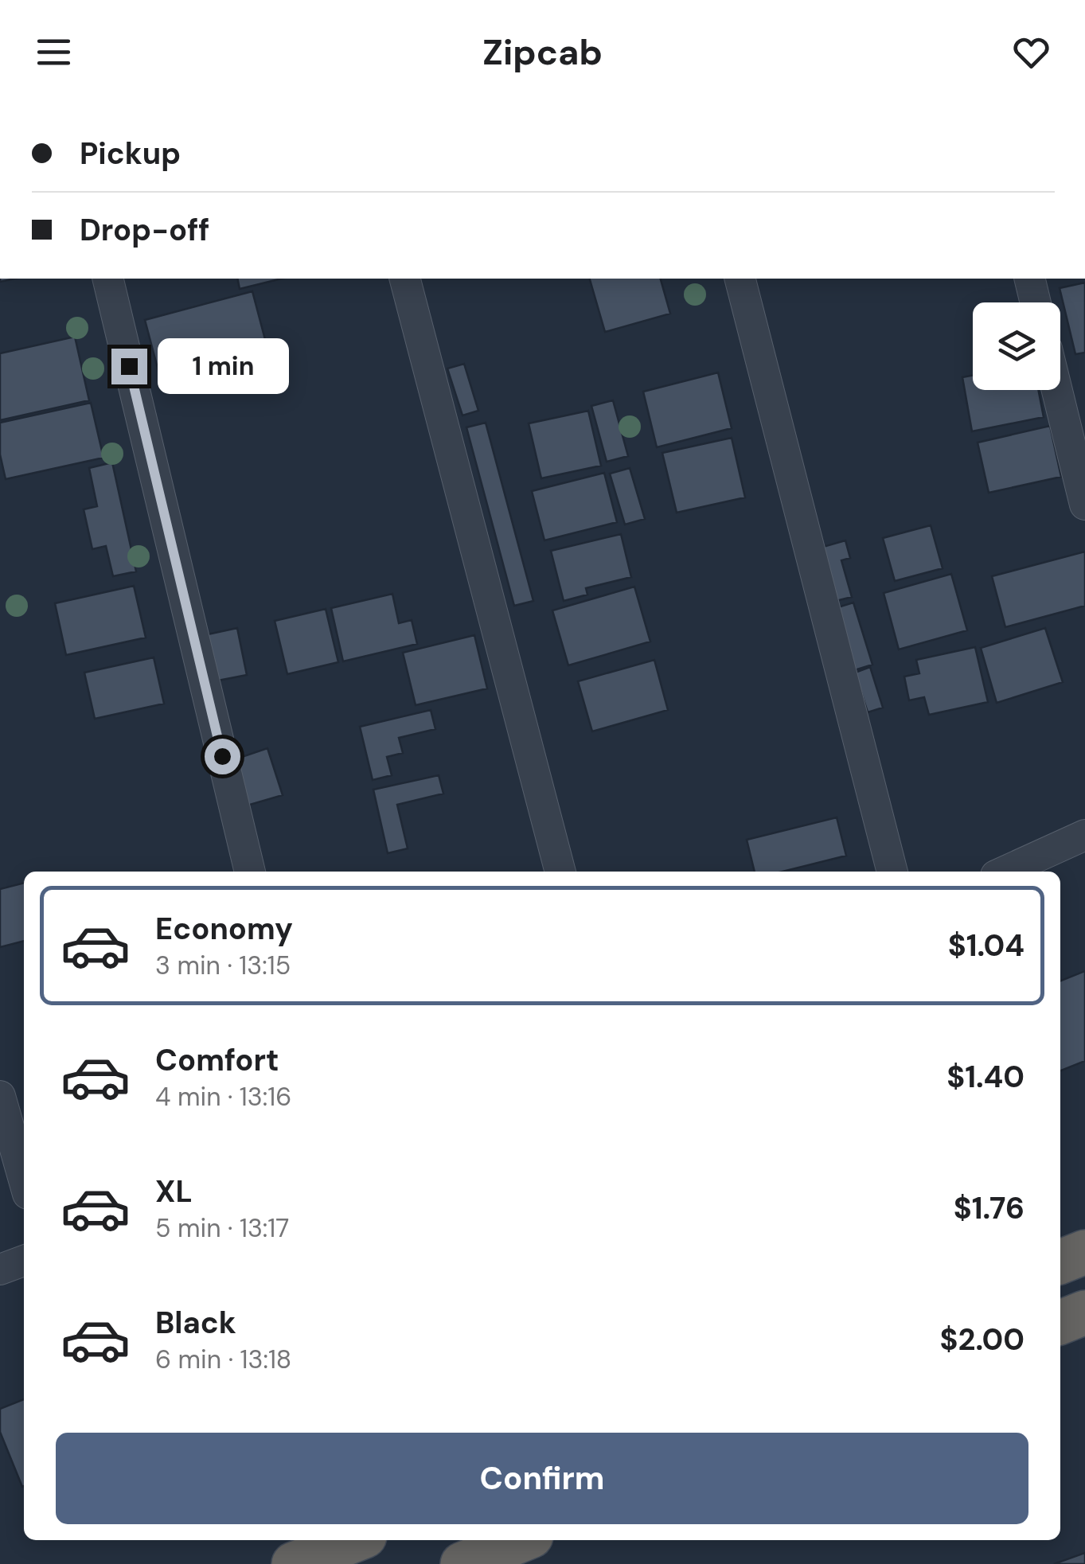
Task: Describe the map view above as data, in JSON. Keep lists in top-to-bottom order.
{
  "page": {
    "header": "Zipcab",
    "banner": ["Pickup", "Drop-off"],
    "bubble": "1 min",
    "list": [
      {
        "name": "Economy",
        "note": "3 min · 13:15",
        "value": "$1.04"
      },
      {
        "name": "Comfort",
        "note": "4 min · 13:16",
        "value": "$1.40"
      },
      {
        "name": "XL",
        "note": "5 min · 13:17",
        "value": "$1.76"
      },
      {
        "name": "Black",
        "note": "6 min · 13:18",
        "value": "$2.00"
      }
    ],
    "buttons": "Confirm"
  }
}
